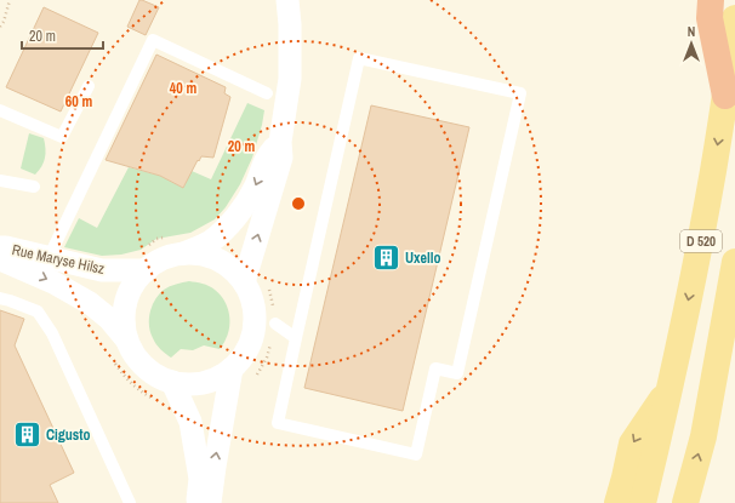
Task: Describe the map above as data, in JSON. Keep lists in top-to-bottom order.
{
  "streets": {
    "main road": ["D 520"],
    "street": ["Rue Maryse Hilsz"]
  },
  "places": {
    "building": ["Uxello", "Cigusto"]
  },
  "scale_bar": "20 m",
  "north": "top",
  "rings": ["40 m", "60 m", "20 m"]
}
